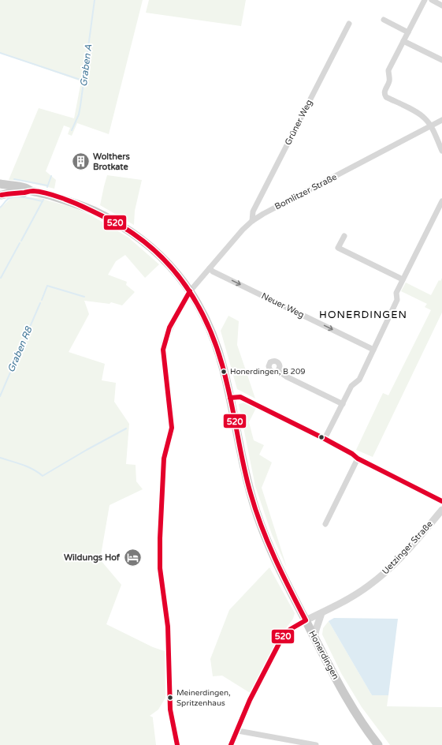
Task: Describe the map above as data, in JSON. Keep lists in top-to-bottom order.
{
  "streets": {
    "main road": ["Honerdingen"],
    "street": [
      "Grüner Weg",
      "Bomlitzer Straße",
      "Neuer Weg",
      "Uetzinger Straße"
    ]
  },
  "crossings": [
    ["Grüner Weg", "Bomlitzer Straße"],
    ["Bomlitzer Straße", "Neuer Weg"],
    ["Bomlitzer Straße", "Honerdingen"],
    ["Uetzinger Straße", "Honerdingen"]
  ],
  "one_way": ["Neuer Weg"],
  "districts": ["HONERDINGEN"],
  "water": ["Graben A", "Graben R8"],
  "places": {
    "building": ["Wolthers Brotkate"],
    "other": ["Honerdingen, B 209", "Meinerdingen, Spritzenhaus"],
    "hotel": ["Wildungs Hof"]
  },
  "lines": ["transit line 520"]
}
